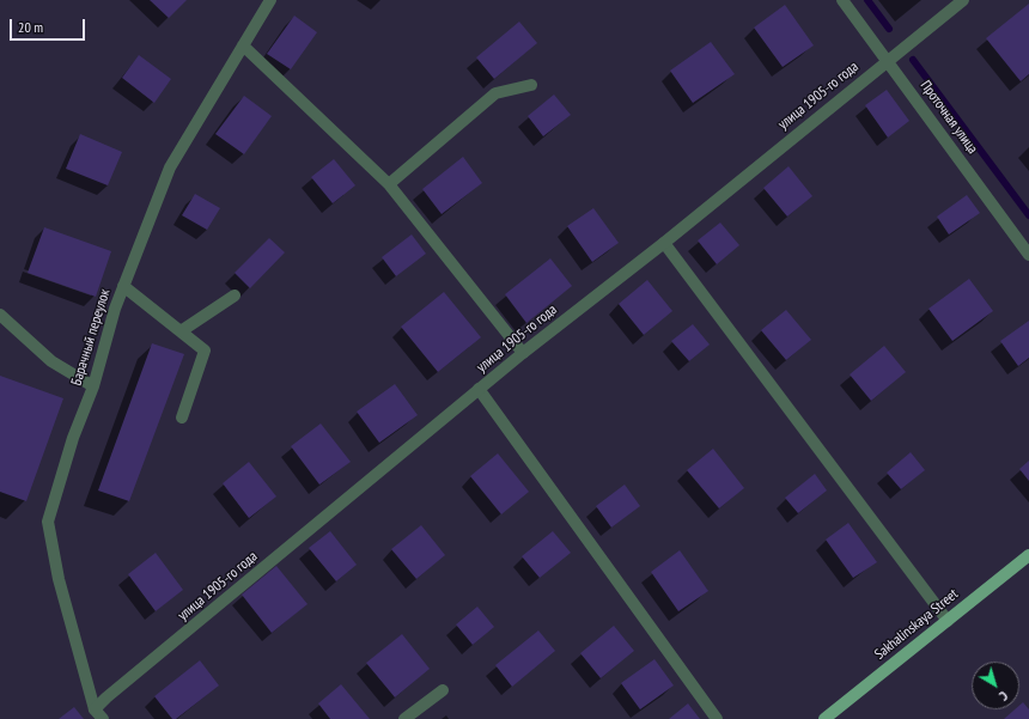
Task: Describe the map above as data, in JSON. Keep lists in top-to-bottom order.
{
  "streets": {
    "main road": ["Sakhalinskaya Street"],
    "street": ["улица 1905-го года", "Проточная улица", "Барачный переулок"]
  },
  "crossings": [
    ["улица 1905-го года", "Проточная улица"],
    ["улица 1905-го года", "Барачный переулок"]
  ],
  "scale_bar": "20 m",
  "north": "bottom right"
}
